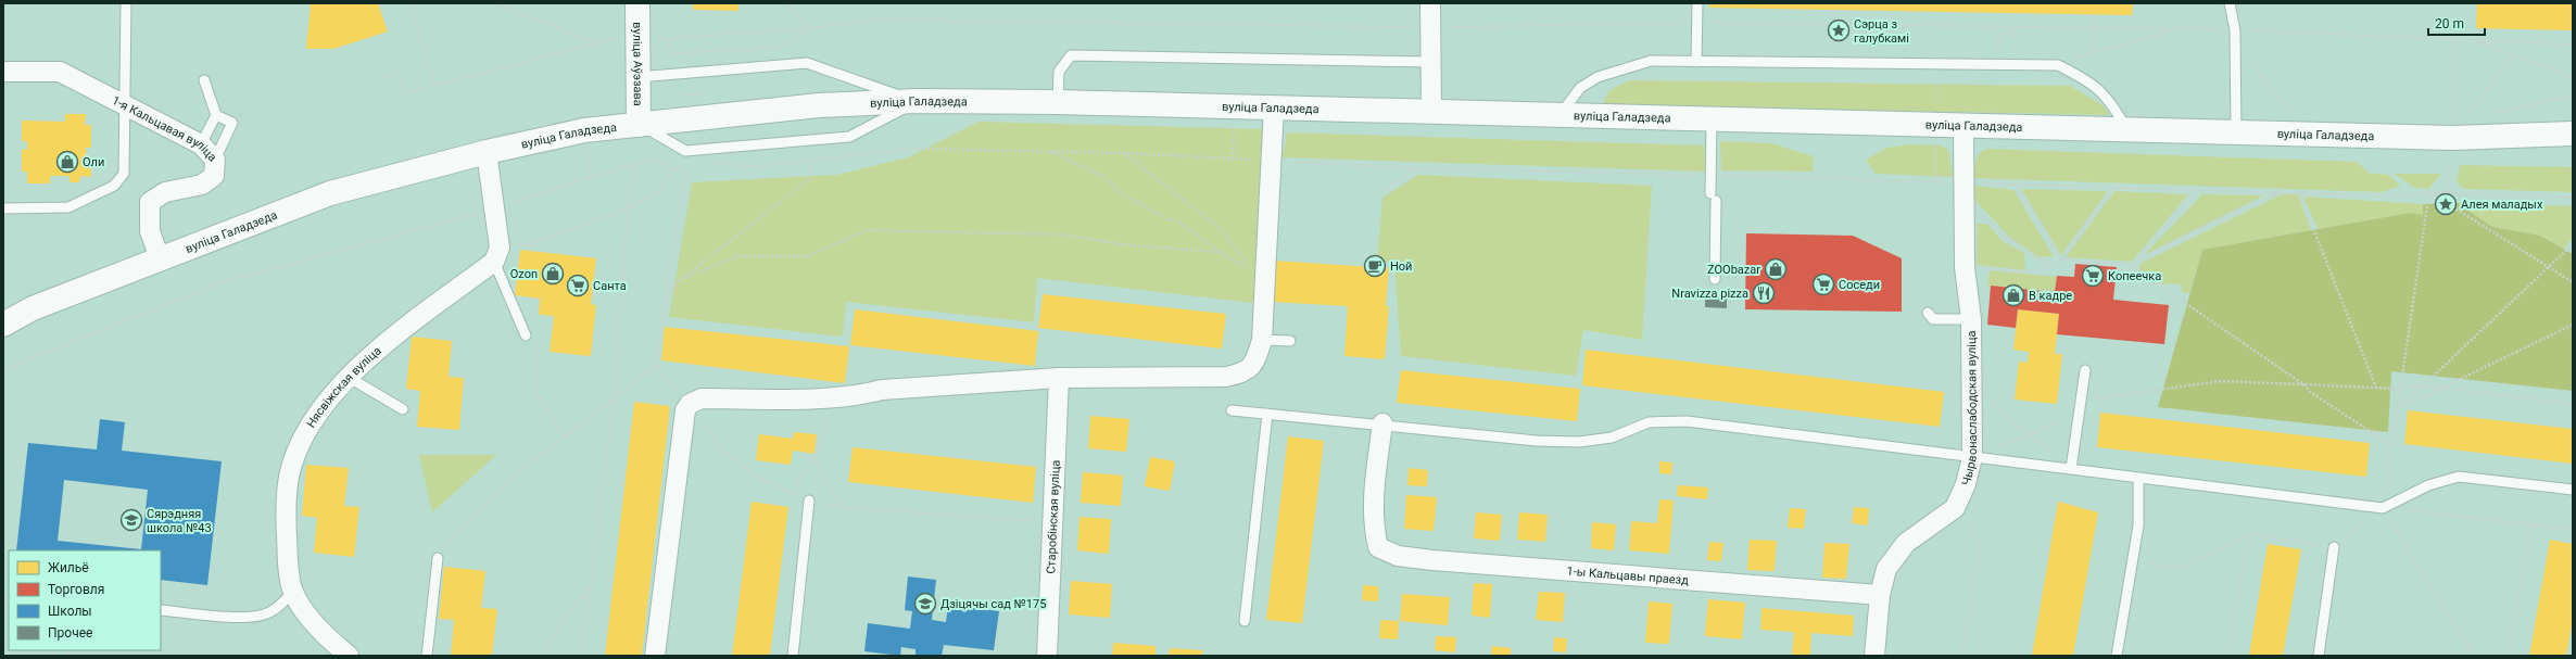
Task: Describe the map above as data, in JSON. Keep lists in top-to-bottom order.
{
  "streets": {
    "main road": ["вуліца Аўэзава", "вуліца Галадзеда"],
    "street": [
      "1-я Кальцавая вуліца",
      "Нясвіжская вуліца",
      "Чырвонаслабодская вуліца",
      "Старобінская вуліца",
      "1-ы Кальцавы праезд"
    ]
  },
  "crossings": [
    ["вуліца Аўэзава", "вуліца Галадзеда"],
    ["вуліца Галадзеда", "1-я Кальцавая вуліца"],
    ["вуліца Галадзеда", "Чырвонаслабодская вуліца"]
  ],
  "places": {
    "place": ["Сэрца з галубкамі", "Алея маладых"],
    "shop": [
      "Оли",
      "ZOObazar",
      "Ozon",
      "В кадре"
    ],
    "cafe": ["Ной"],
    "supermarket": ["Копеечка", "Соседи", "Санта"],
    "restaurant": ["Nravizza pizza"],
    "school or university": ["Сярэдняя школа №43", "Дзіцячы сад №175"]
  },
  "legend": [
    "Жильё",
    "Торговля",
    "Школы",
    "Прочее"
  ],
  "scale_bar": "20 m"
}
